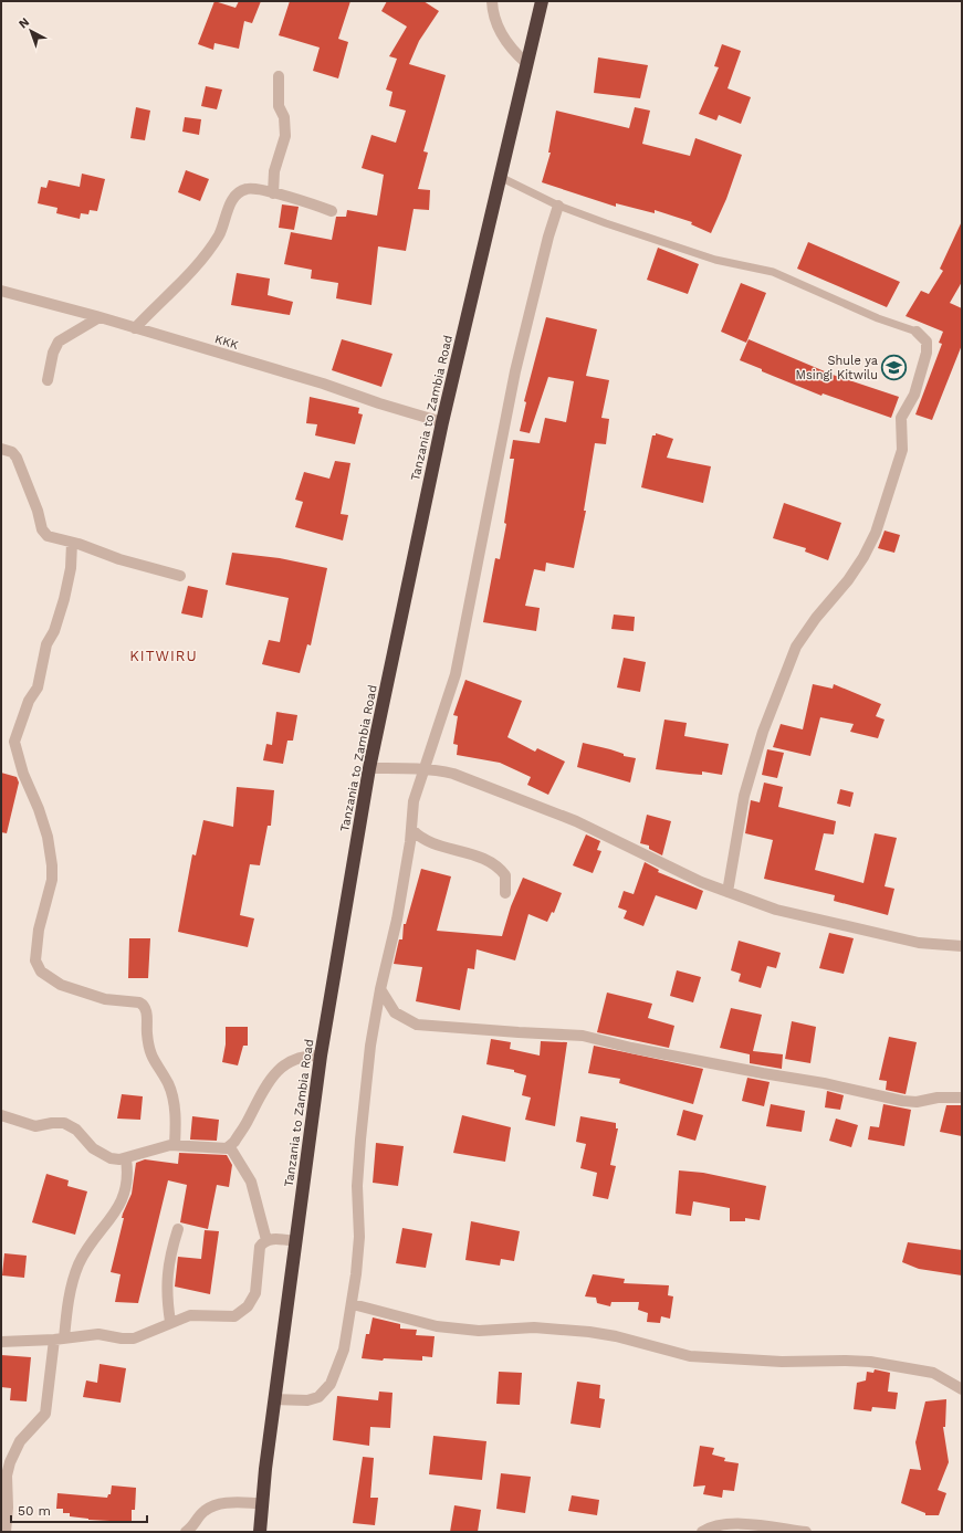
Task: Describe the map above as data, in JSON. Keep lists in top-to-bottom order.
{
  "streets": {
    "highway": ["Tanzania to Zambia Road"],
    "street": ["KKK"]
  },
  "crossings": [
    ["KKK", "Tanzania to Zambia Road"]
  ],
  "districts": ["KITWIRU"],
  "places": {
    "school or university": ["Shule ya Msingi Kitwilu"]
  },
  "scale_bar": "50 m",
  "north": "top left"
}
